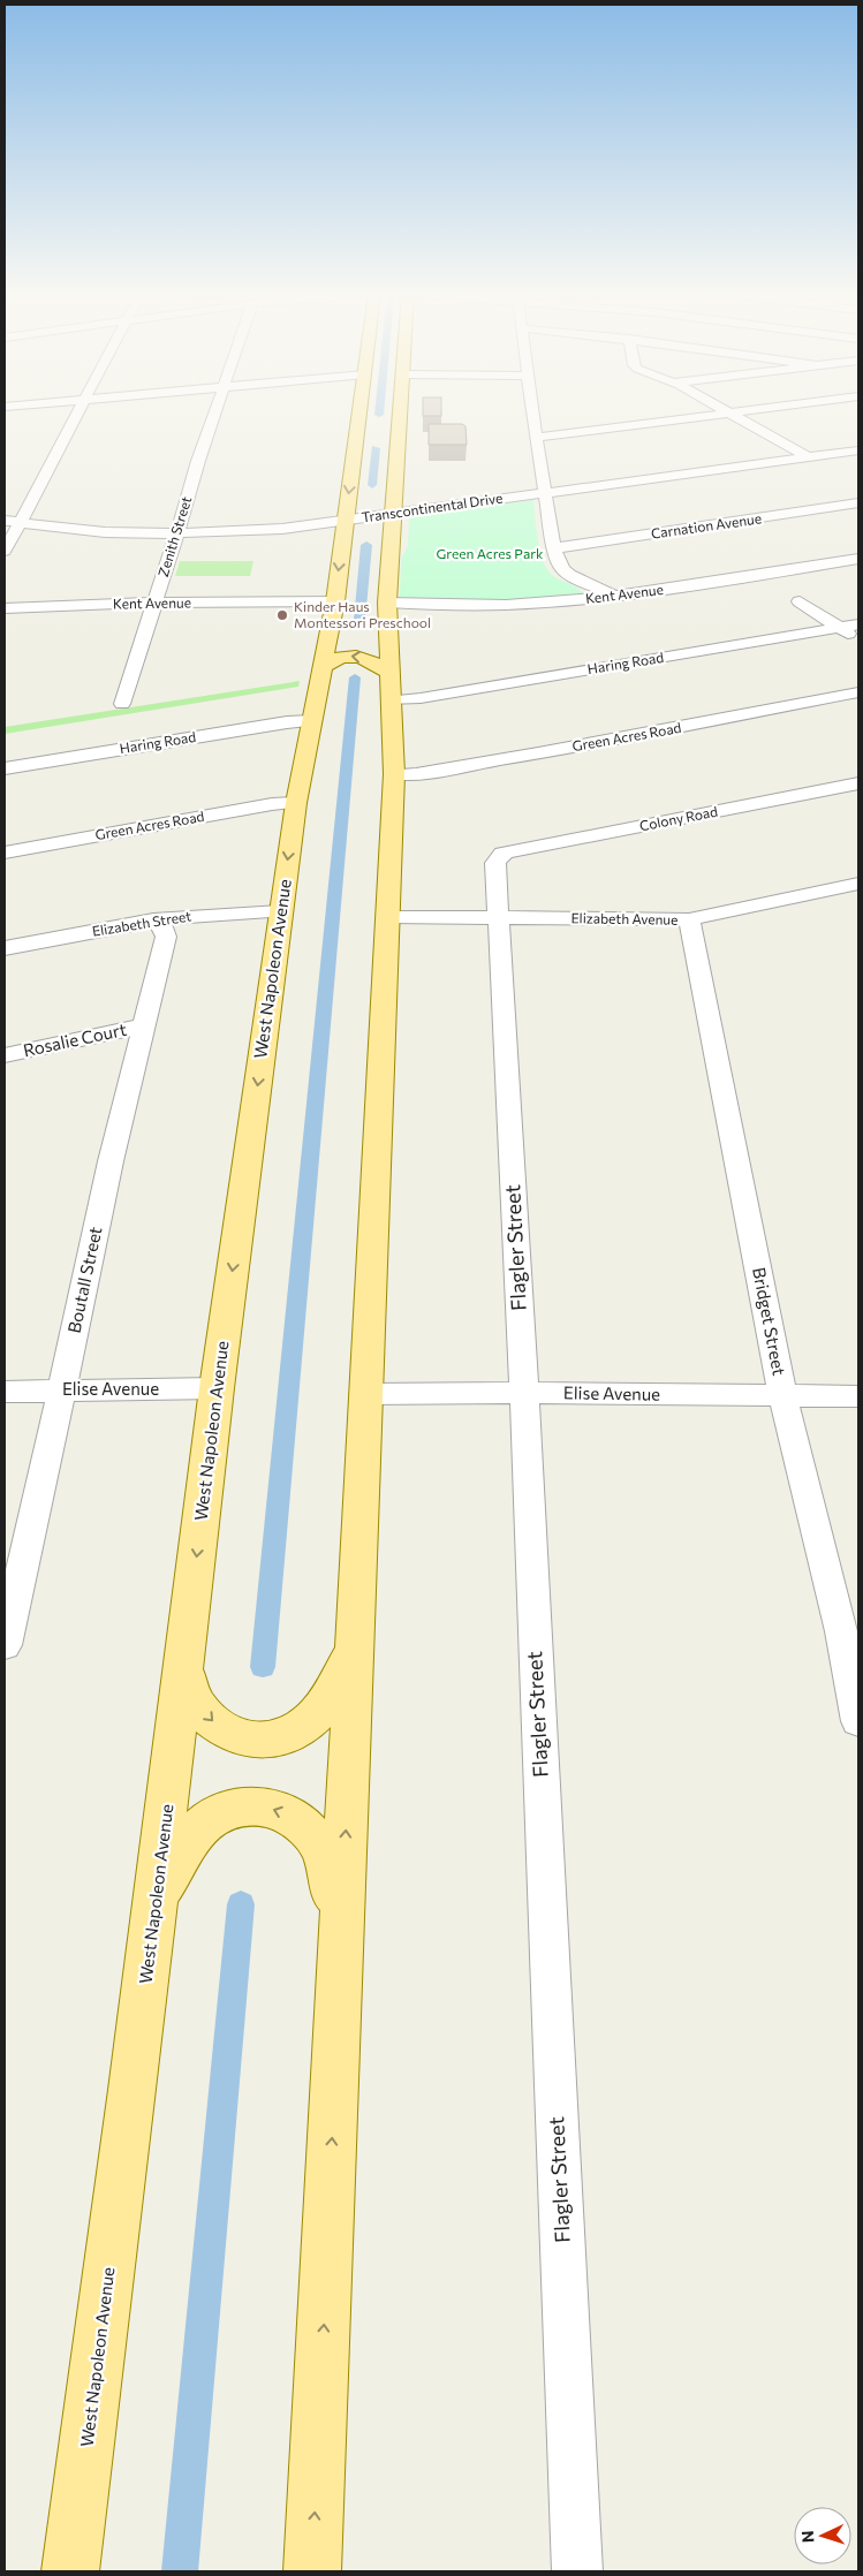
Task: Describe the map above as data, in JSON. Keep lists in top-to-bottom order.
{
  "streets": {
    "main road": ["West Napoleon Avenue"],
    "street": [
      "Transcontinental Drive",
      "Carnation Avenue",
      "Zenith Street",
      "Kent Avenue",
      "Haring Road",
      "Green Acres Road",
      "Colony Road",
      "Elizabeth Avenue",
      "Elizabeth Street",
      "Rosalie Court",
      "Flagler Street",
      "Boutall Street",
      "Bridget Street",
      "Elise Avenue"
    ]
  },
  "crossings": [
    ["Transcontinental Drive", "Zenith Street"],
    ["Transcontinental Drive", "West Napoleon Avenue"],
    ["Zenith Street", "Kent Avenue"],
    ["Kent Avenue", "West Napoleon Avenue"],
    ["Haring Road", "West Napoleon Avenue"],
    ["Green Acres Road", "West Napoleon Avenue"],
    ["Colony Road", "Flagler Street"],
    ["Elizabeth Avenue", "Flagler Street"],
    ["Elizabeth Avenue", "Bridget Street"],
    ["Elizabeth Street", "West Napoleon Avenue"],
    ["Elizabeth Street", "Boutall Street"],
    ["West Napoleon Avenue", "Elise Avenue"],
    ["Rosalie Court", "Boutall Street"],
    ["Flagler Street", "Elise Avenue"],
    ["Boutall Street", "Elise Avenue"],
    ["Bridget Street", "Elise Avenue"]
  ],
  "parks": ["Green Acres Park"],
  "places": ["Kinder Haus Montessori Preschool"],
  "north": "left"
}
